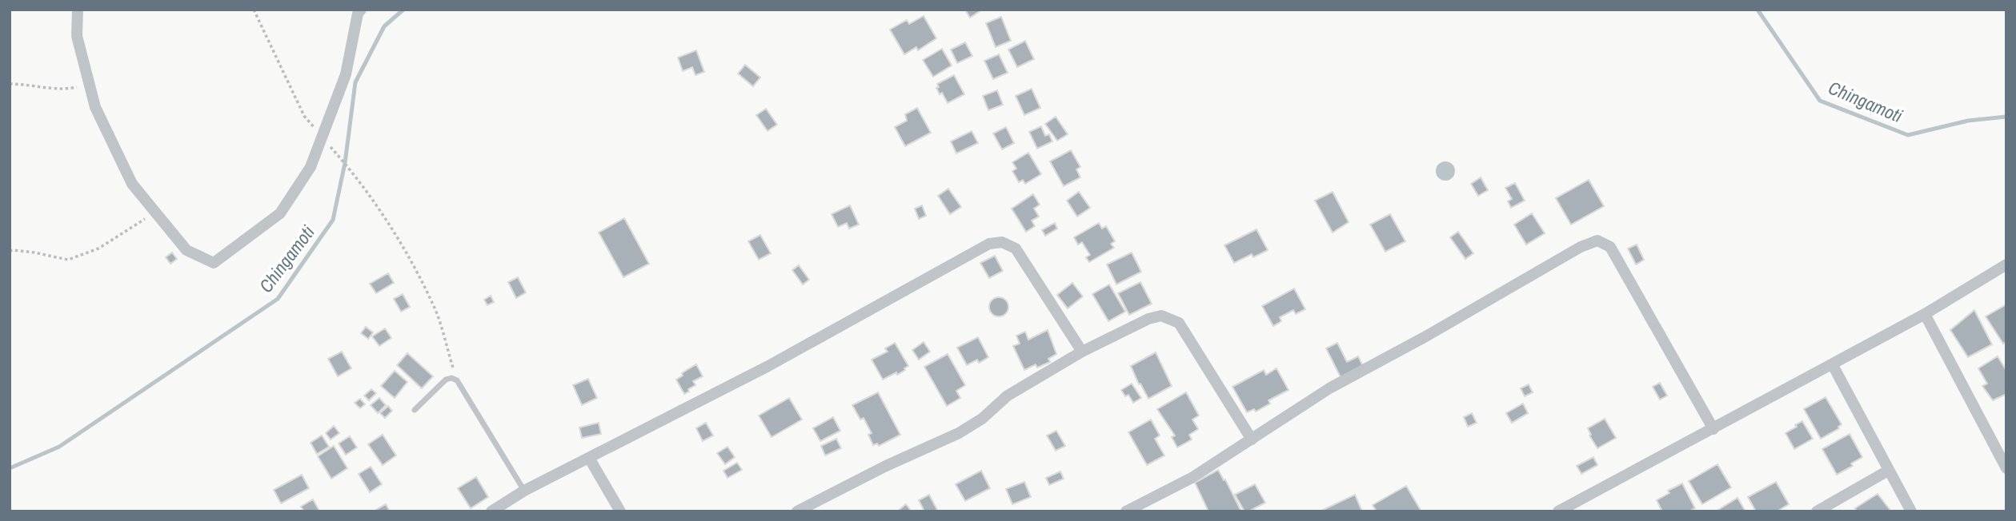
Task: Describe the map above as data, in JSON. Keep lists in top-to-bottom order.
{
  "water": ["Chingamoti"]
}
